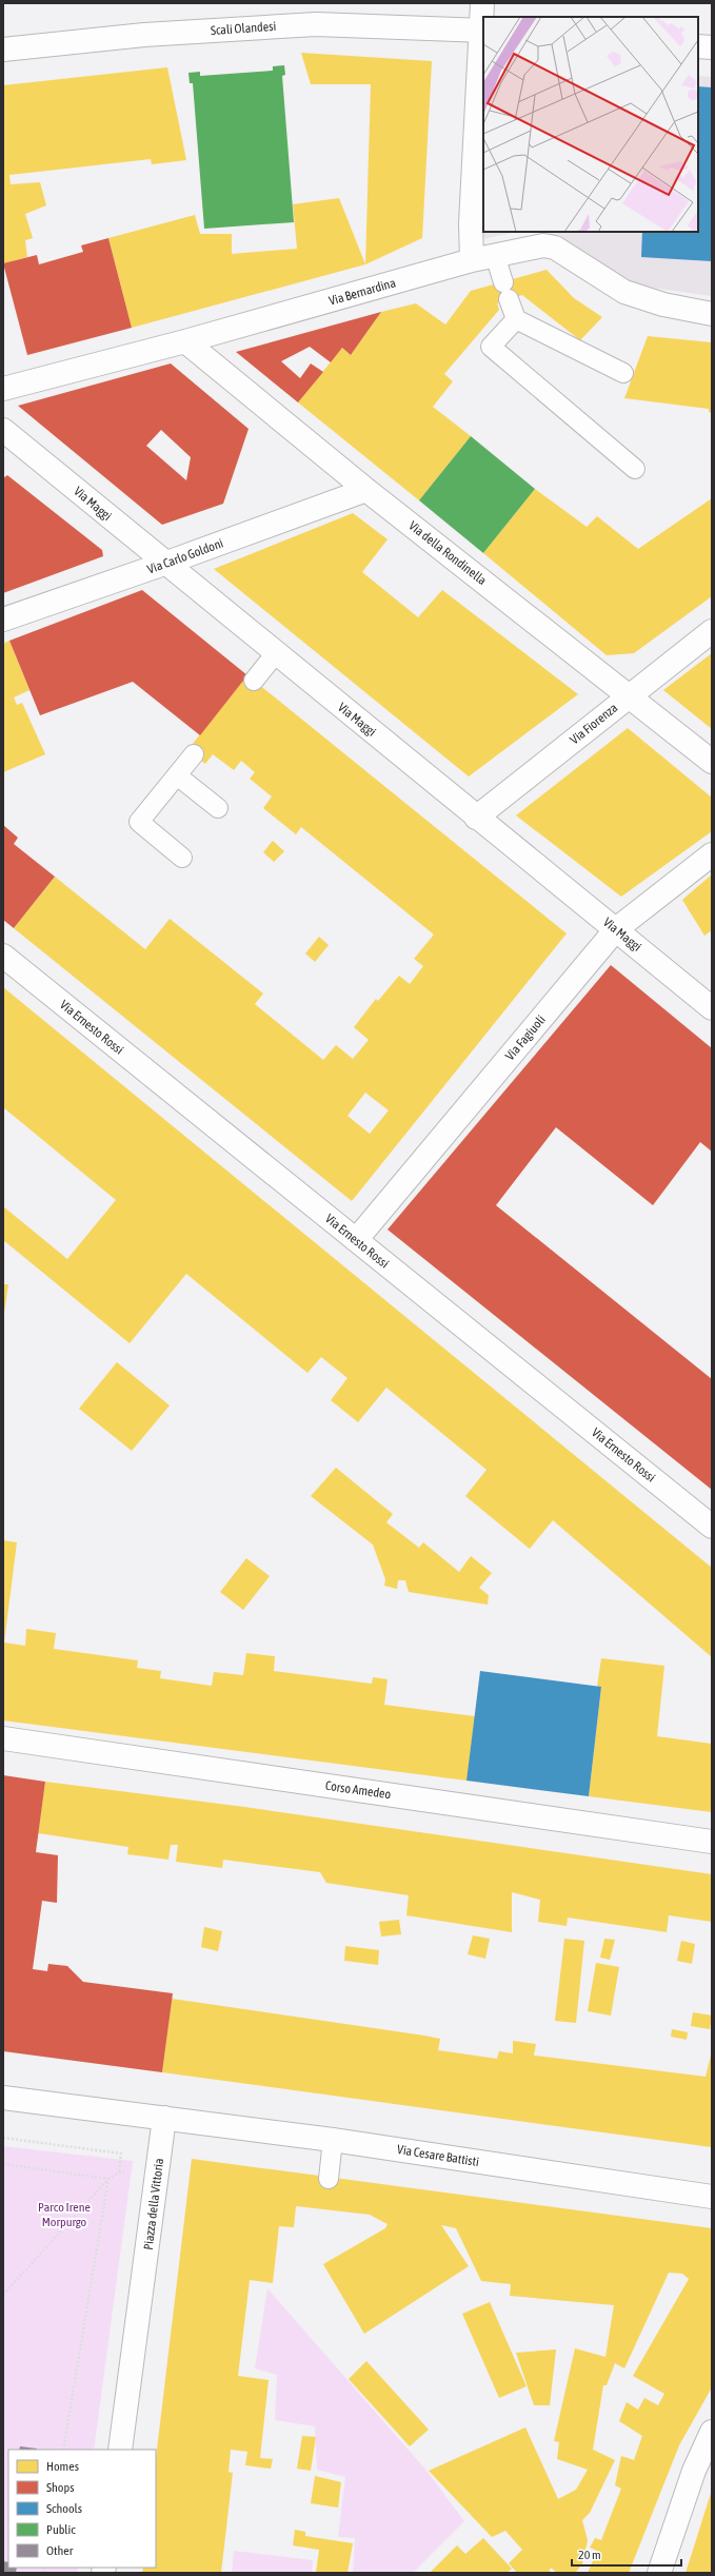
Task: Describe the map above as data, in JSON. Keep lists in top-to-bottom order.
{
  "streets": {
    "street": [
      "Scali Olandesi",
      "Via Bernardina",
      "Via Maggi",
      "Via della Rondinella",
      "Via Carlo Goldoni",
      "Via Fiorenza",
      "Via Ernesto Rossi",
      "Via Fagiuoli",
      "Corso Amedeo",
      "Via Cesare Battisti",
      "Piazza della Vittoria"
    ]
  },
  "crossings": [
    ["Via Bernardina", "Via della Rondinella"],
    ["Via Maggi", "Via Carlo Goldoni"],
    ["Via Maggi", "Via Fiorenza"],
    ["Via Maggi", "Via Fagiuoli"],
    ["Via della Rondinella", "Via Carlo Goldoni"],
    ["Via della Rondinella", "Via Fiorenza"],
    ["Via Ernesto Rossi", "Via Fagiuoli"],
    ["Via Cesare Battisti", "Piazza della Vittoria"]
  ],
  "parks": ["Parco Irene Morpurgo"],
  "legend": [
    "Homes",
    "Shops",
    "Schools",
    "Public",
    "Other"
  ],
  "scale_bar": "20 m"
}
